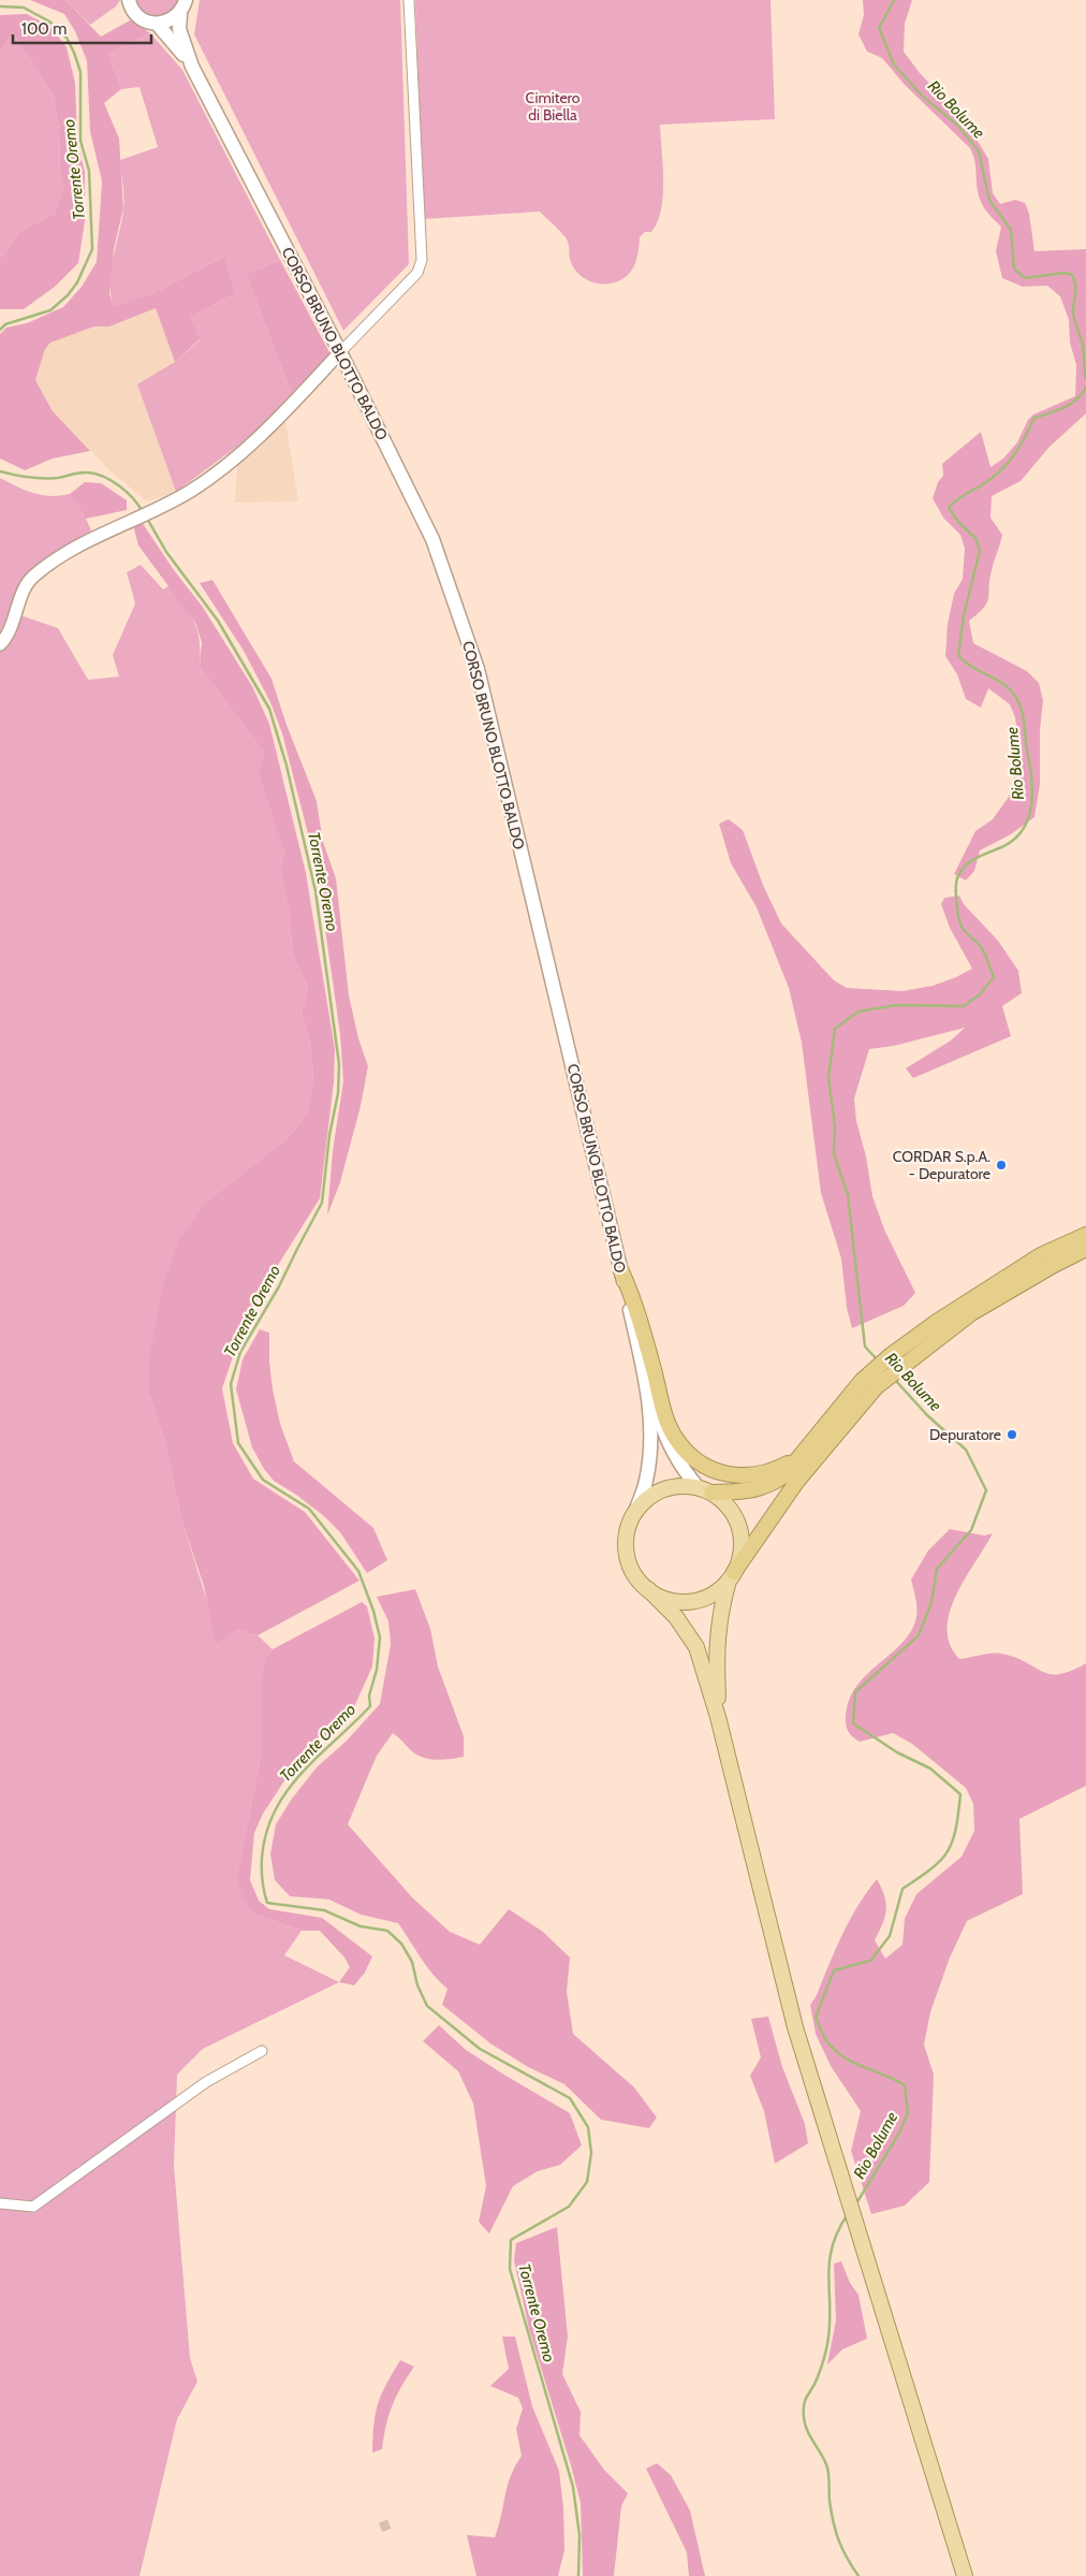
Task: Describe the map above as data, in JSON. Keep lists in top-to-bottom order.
{
  "streets": {
    "main road": ["CORSO BRUNO BLOTTO BALDO"]
  },
  "water": ["Rio Bolume", "Torrente Oremo"],
  "parks": ["Cimitero di Biella"],
  "places": ["CORDAR S.p.A. - Depuratore", "Depuratore"],
  "scale_bar": "100 m"
}
